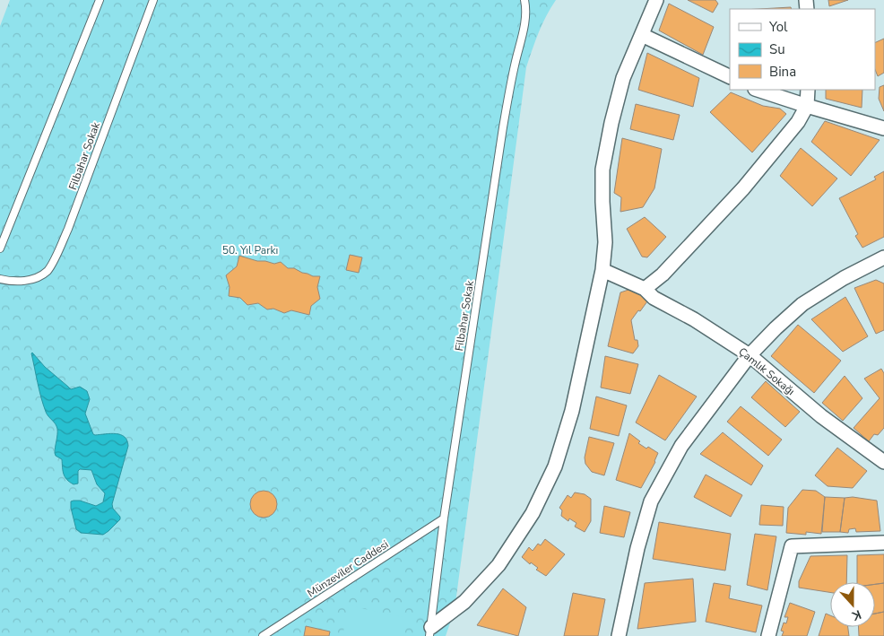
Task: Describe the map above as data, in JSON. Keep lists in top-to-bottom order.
{
  "streets": {
    "street": ["Çamlık Sokağı"],
    "lane": ["Filbahar Sokak", "Münzeviler Caddesi"]
  },
  "crossings": [
    ["Filbahar Sokak", "Münzeviler Caddesi"]
  ],
  "parks": ["50. Yıl Parkı"],
  "legend": ["Yol", "Su", "Bina"],
  "north": "bottom"
}
